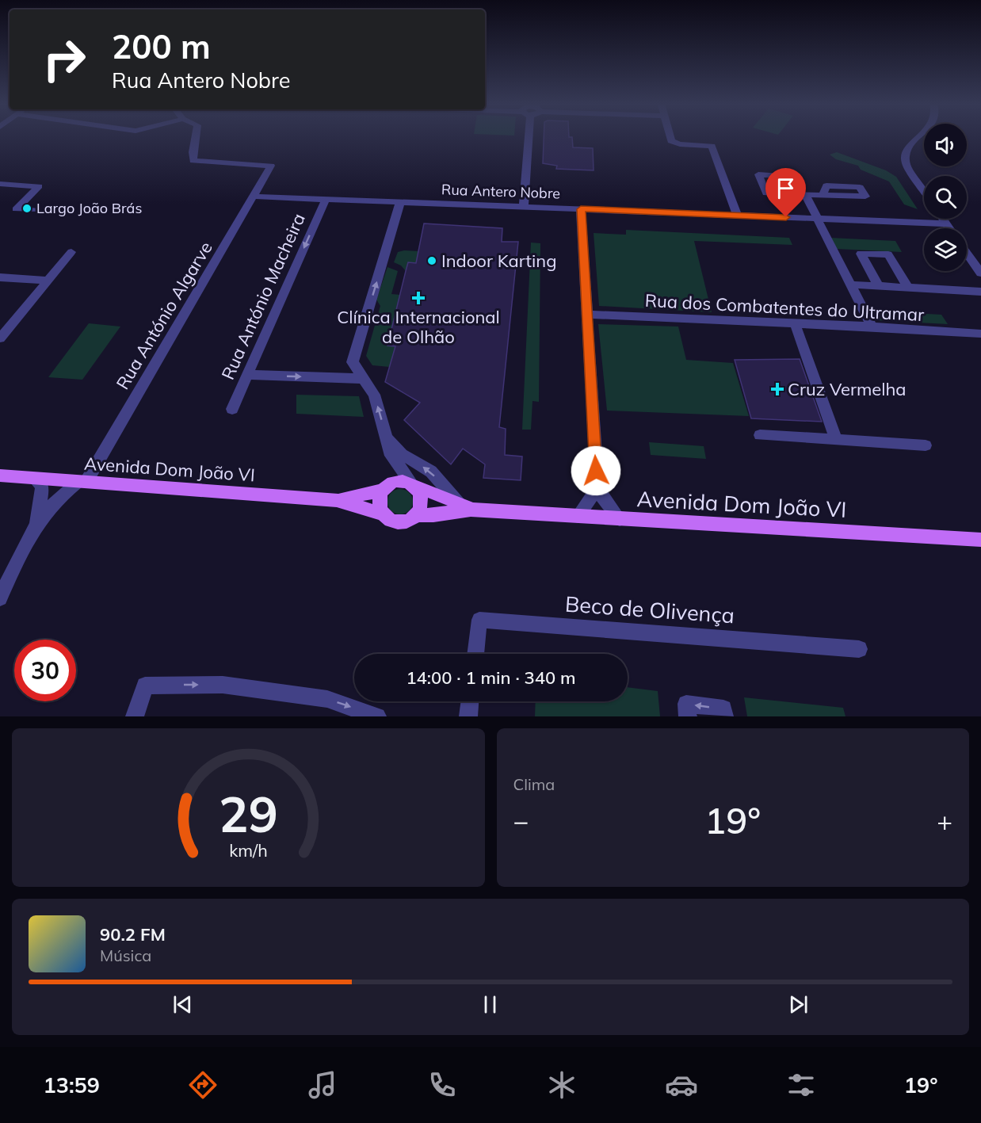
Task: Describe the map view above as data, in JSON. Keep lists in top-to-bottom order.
{
  "streets": {
    "main road": ["Avenida Dom João VI"],
    "street": [
      "Rua Antero Nobre",
      "Rua António Macheira",
      "Rua dos Combatentes do Ultramar",
      "Rua António Algarve",
      "Beco de Olivença"
    ]
  },
  "crossings": [
    ["Rua Antero Nobre", "Rua António Macheira"],
    ["Rua Antero Nobre", "Rua António Algarve"],
    ["Rua António Algarve", "Avenida Dom João VI"]
  ],
  "places": {
    "other": ["Largo João Brás", "Indoor Karting"],
    "health": ["Clínica Internacional de Olhão", "Cruz Vermelha"]
  },
  "page": {
    "turn": ["200 m", "Rua Antero Nobre"],
    "limit": "30",
    "trip": "14:00 · 1 min · 340 m",
    "tile": "Clima",
    "heat": ["−", "19°", "+"],
    "song": ["90.2 FM", "Música"],
    "tabs": ["13:59", "19°"],
    "gauge": ["29", "km/h"]
  }
}
